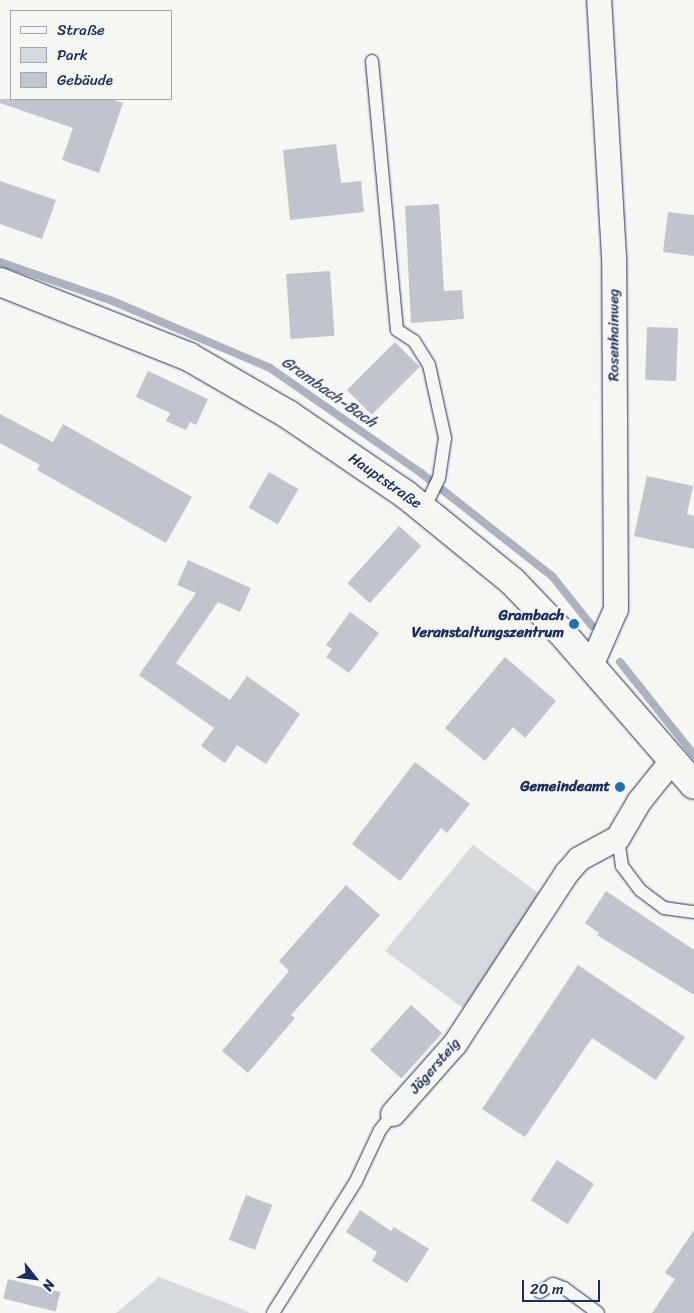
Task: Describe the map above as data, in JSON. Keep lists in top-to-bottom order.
{
  "streets": {
    "main road": ["Hauptstraße"],
    "street": ["Rosenhainweg", "Jägersteig"]
  },
  "crossings": [
    ["Rosenhainweg", "Hauptstraße"]
  ],
  "water": ["Grambach-Bach"],
  "places": ["Grambach Veranstaltungszentrum", "Gemeindeamt"],
  "legend": ["Straße", "Park", "Gebäude"],
  "scale_bar": "20 m",
  "north": "bottom right"
}
